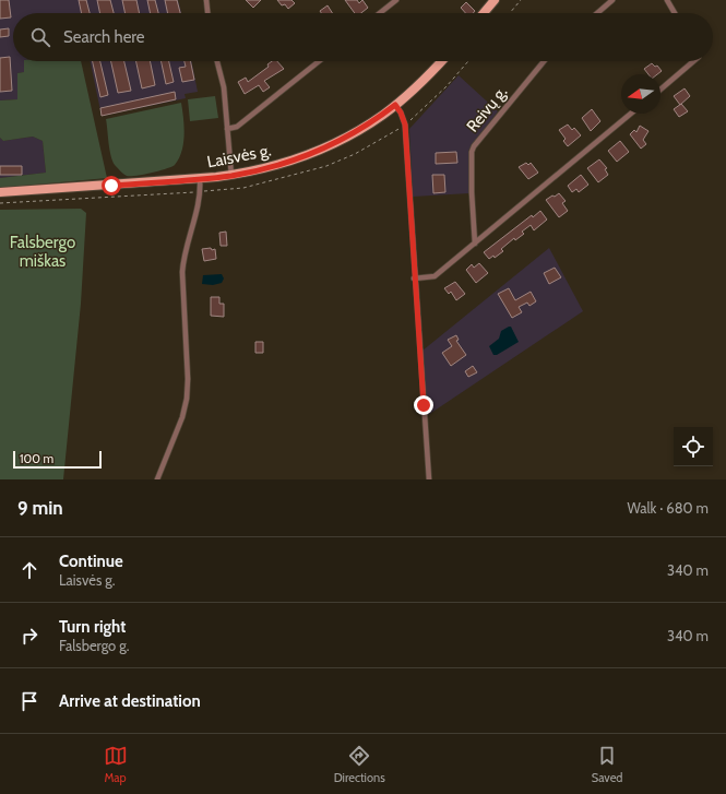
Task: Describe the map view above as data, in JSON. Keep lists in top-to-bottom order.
{
  "streets": {
    "main road": ["Laisvės g."],
    "street": ["Reivų g."]
  },
  "parks": ["Falsbergo miškas"],
  "scale_bar": "100 m",
  "north": "left",
  "page": {
    "search": "Search here",
    "scale": "100 m",
    "heading": ["9 min", "Walk · 680 m"],
    "list": [
      ["Continue", "Laisvės g.", "340 m"],
      ["Turn right", "Falsbergo g.", "340 m"],
      "Arrive at destination"
    ],
    "nav": ["Map", "Directions", "Saved"]
  }
}
